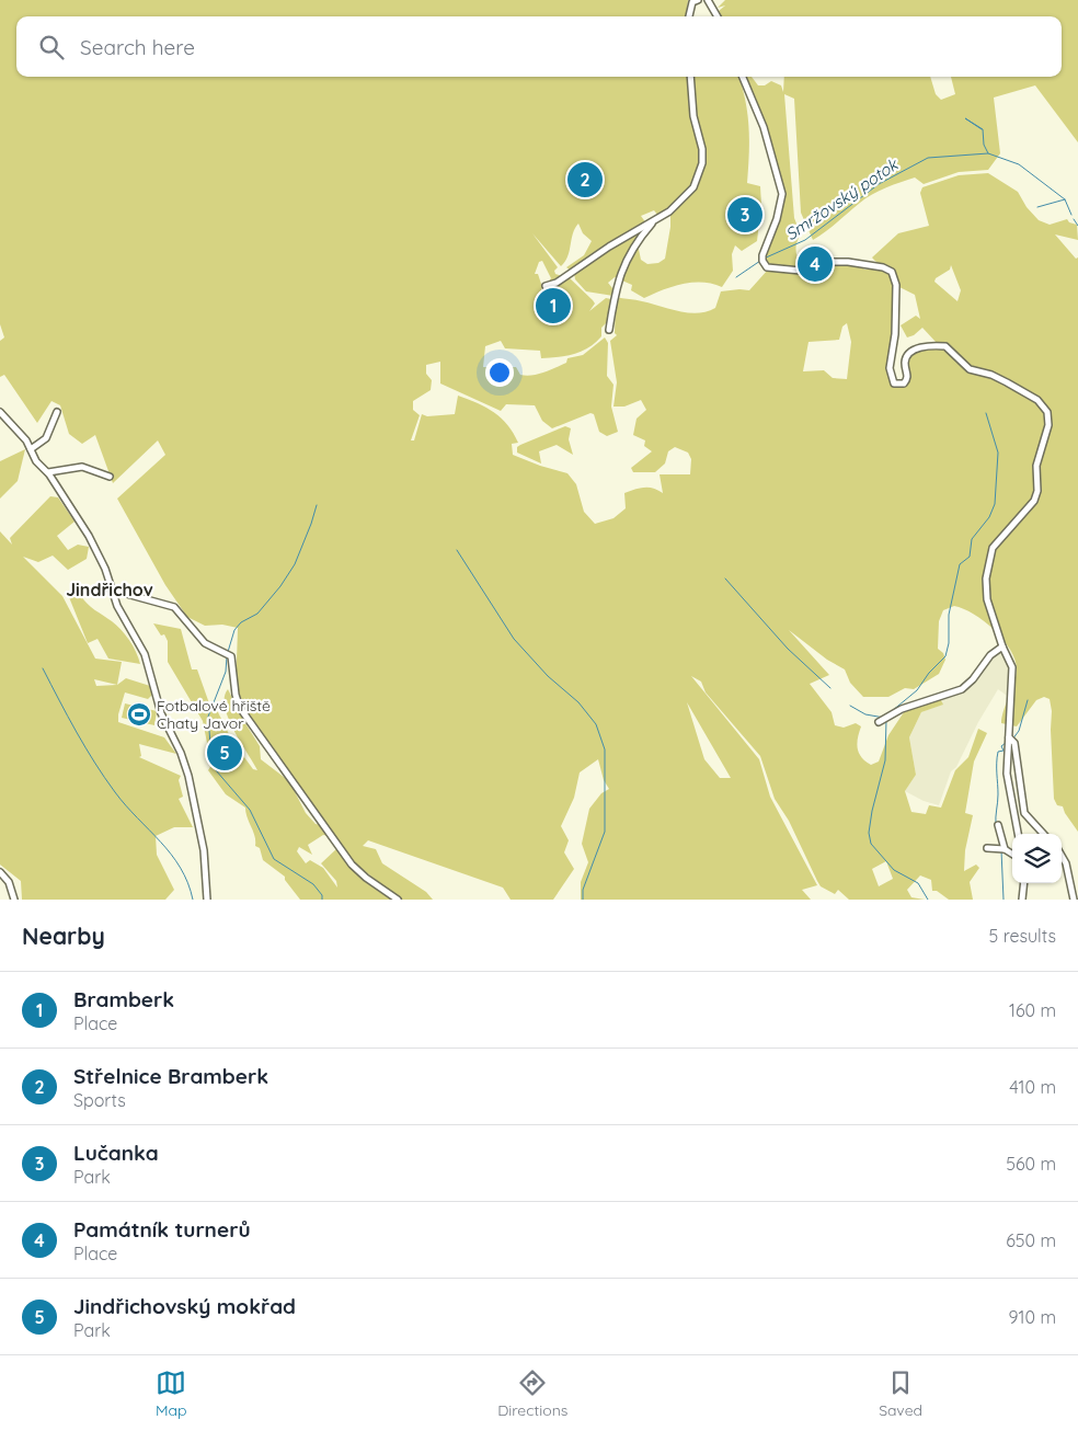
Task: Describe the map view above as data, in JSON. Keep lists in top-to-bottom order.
{
  "districts": ["Jindřichov"],
  "water": ["Smržovský potok"],
  "places": {
    "sports": ["Fotbalové hřiště Chaty Javor"]
  },
  "page": {
    "search": "Search here",
    "pins": [
      "2",
      "3",
      "4",
      "1",
      "5"
    ],
    "heading": ["Nearby", "5 results"],
    "list": [
      {
        "mark": "1",
        "name": "Bramberk",
        "note": "Place",
        "value": "160 m"
      },
      {
        "mark": "2",
        "name": "Střelnice Bramberk",
        "note": "Sports",
        "value": "410 m"
      },
      {
        "mark": "3",
        "name": "Lučanka",
        "note": "Park",
        "value": "560 m"
      },
      {
        "mark": "4",
        "name": "Památník turnerů",
        "note": "Place",
        "value": "650 m"
      },
      {
        "mark": "5",
        "name": "Jindřichovský mokřad",
        "note": "Park",
        "value": "910 m"
      }
    ],
    "nav": ["Map", "Directions", "Saved"]
  }
}
